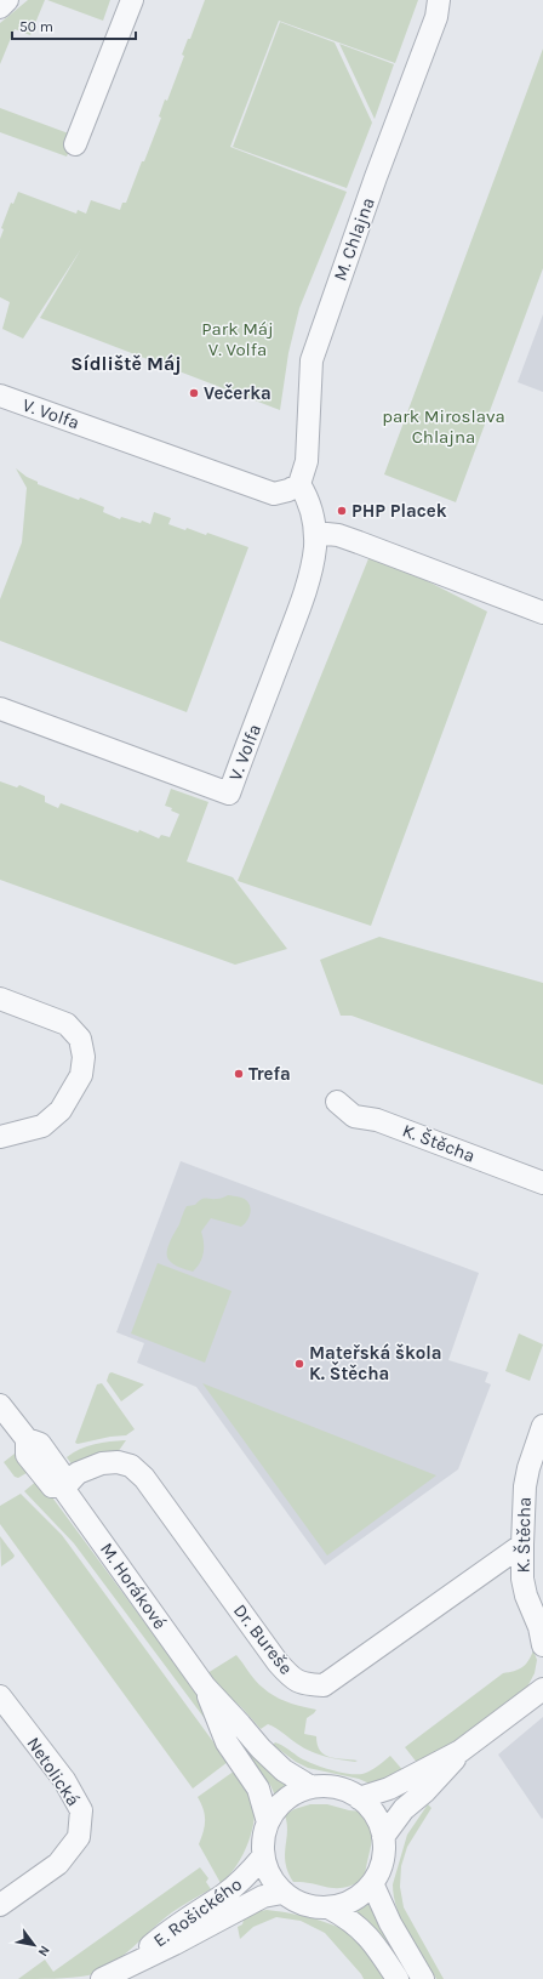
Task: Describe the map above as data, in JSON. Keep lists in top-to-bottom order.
{
  "streets": {
    "street": [
      "M. Chlajna",
      "V. Volfa",
      "K. Štěcha",
      "M. Horákové",
      "Dr. Bureše",
      "Netolická",
      "E. Rošického"
    ]
  },
  "crossings": [
    ["M. Chlajna", "V. Volfa"],
    ["K. Štěcha", "Dr. Bureše"],
    ["M. Horákové", "Dr. Bureše"],
    ["M. Horákové", "E. Rošického"]
  ],
  "districts": ["Sídliště Máj"],
  "parks": ["Park Máj V. Volfa", "park Miroslava Chlajna"],
  "places": [
    "Večerka",
    "PHP Placek",
    "Trefa",
    "Mateřská škola K. Štěcha"
  ],
  "scale_bar": "50 m",
  "north": "bottom right"
}
